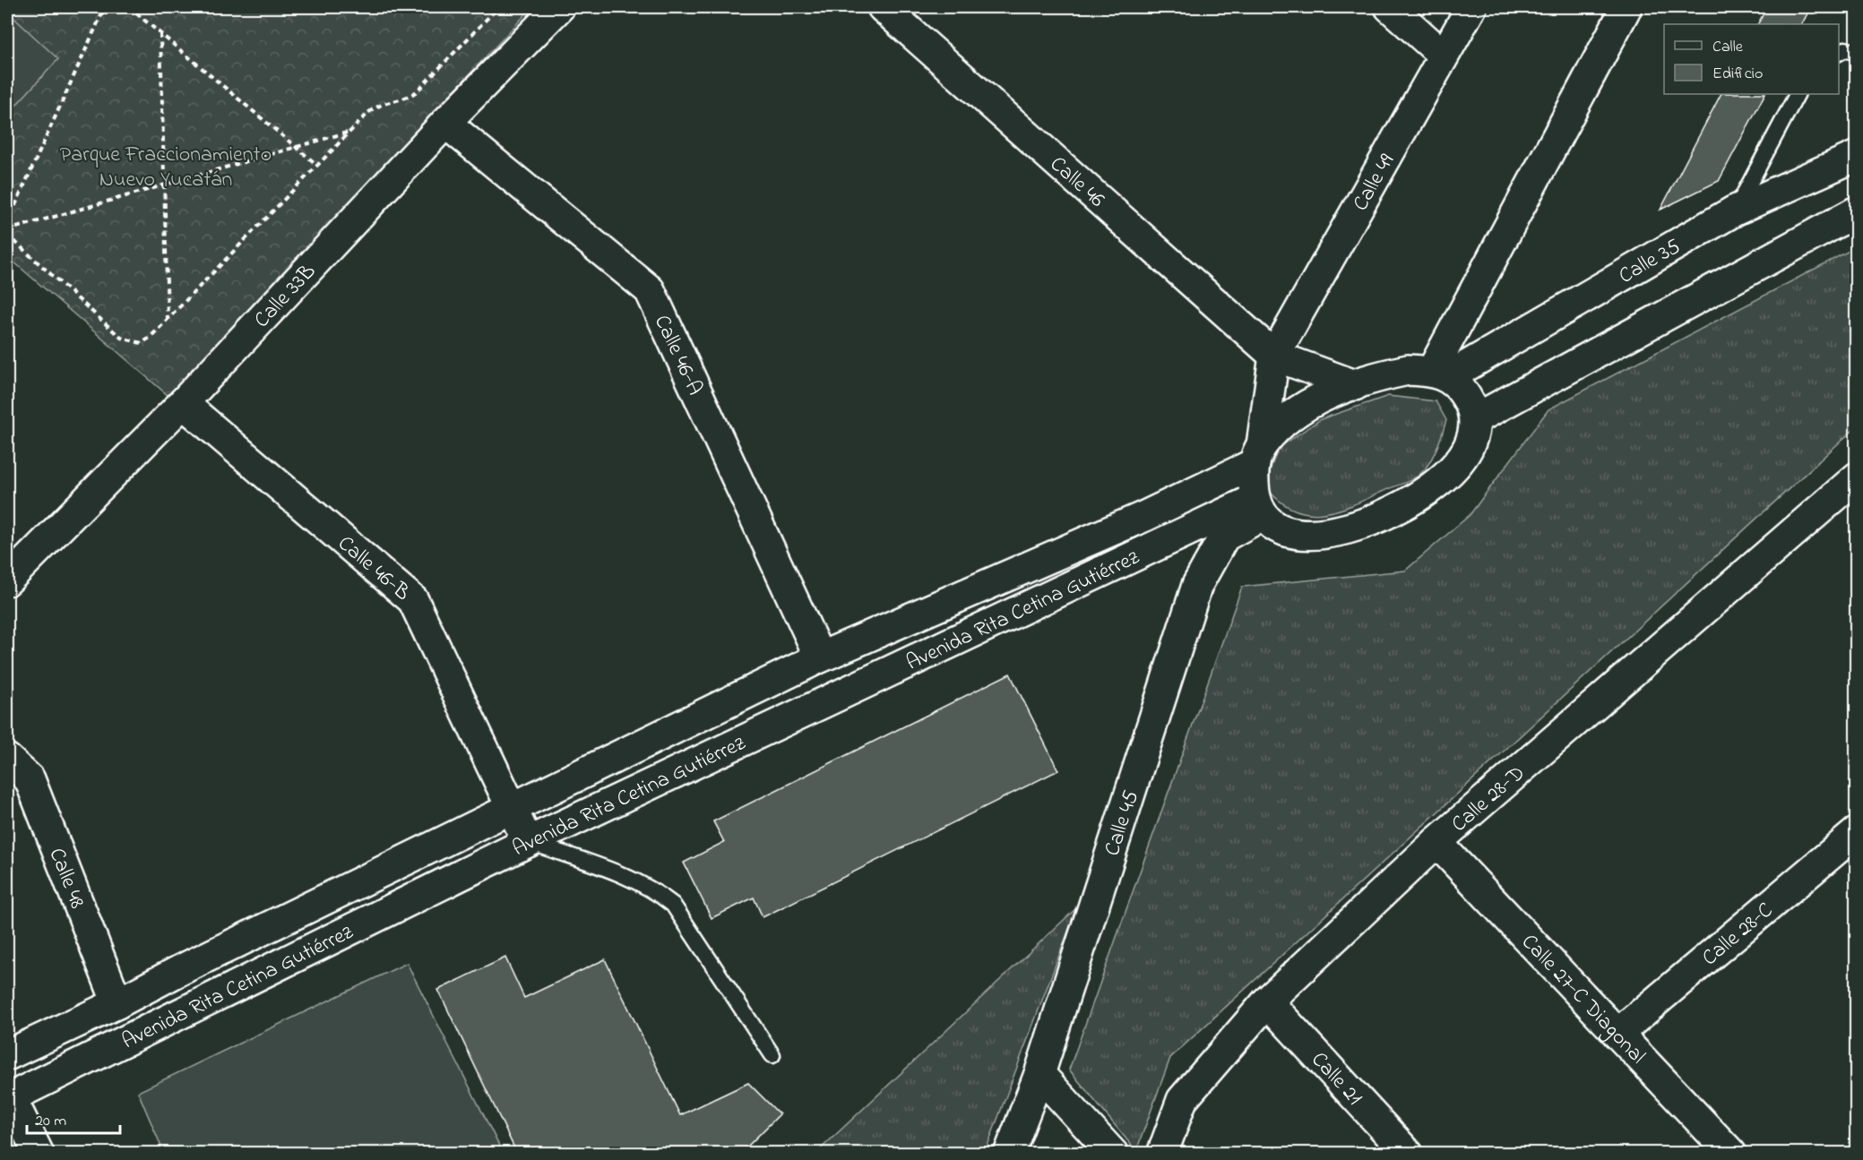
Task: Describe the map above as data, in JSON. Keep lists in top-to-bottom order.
{
  "streets": {
    "street": [
      "Calle 46",
      "Calle 49",
      "Calle 35",
      "Calle 33B",
      "Calle 46-A",
      "Calle 46-B",
      "Avenida Rita Cetina Gutiérrez",
      "Calle 28-D",
      "Calle 45",
      "Calle 48",
      "Calle 28-C",
      "Calle 27-C Diagonal",
      "Calle 21"
    ]
  },
  "crossings": [
    ["Calle 46", "Calle 49"],
    ["Calle 46", "Calle 35"],
    ["Calle 46", "Avenida Rita Cetina Gutiérrez"],
    ["Calle 46", "Calle 45"],
    ["Calle 35", "Avenida Rita Cetina Gutiérrez"],
    ["Calle 35", "Calle 45"],
    ["Calle 33B", "Calle 46-A"],
    ["Calle 33B", "Calle 46-B"],
    ["Calle 46-A", "Avenida Rita Cetina Gutiérrez"],
    ["Calle 46-B", "Avenida Rita Cetina Gutiérrez"],
    ["Avenida Rita Cetina Gutiérrez", "Calle 45"],
    ["Avenida Rita Cetina Gutiérrez", "Calle 48"],
    ["Calle 28-D", "Calle 27-C Diagonal"],
    ["Calle 28-D", "Calle 21"],
    ["Calle 28-C", "Calle 27-C Diagonal"]
  ],
  "parks": ["Parque Fraccionamiento Nuevo Yucatán"],
  "legend": ["Calle", "Edificio"],
  "scale_bar": "20 m"
}
